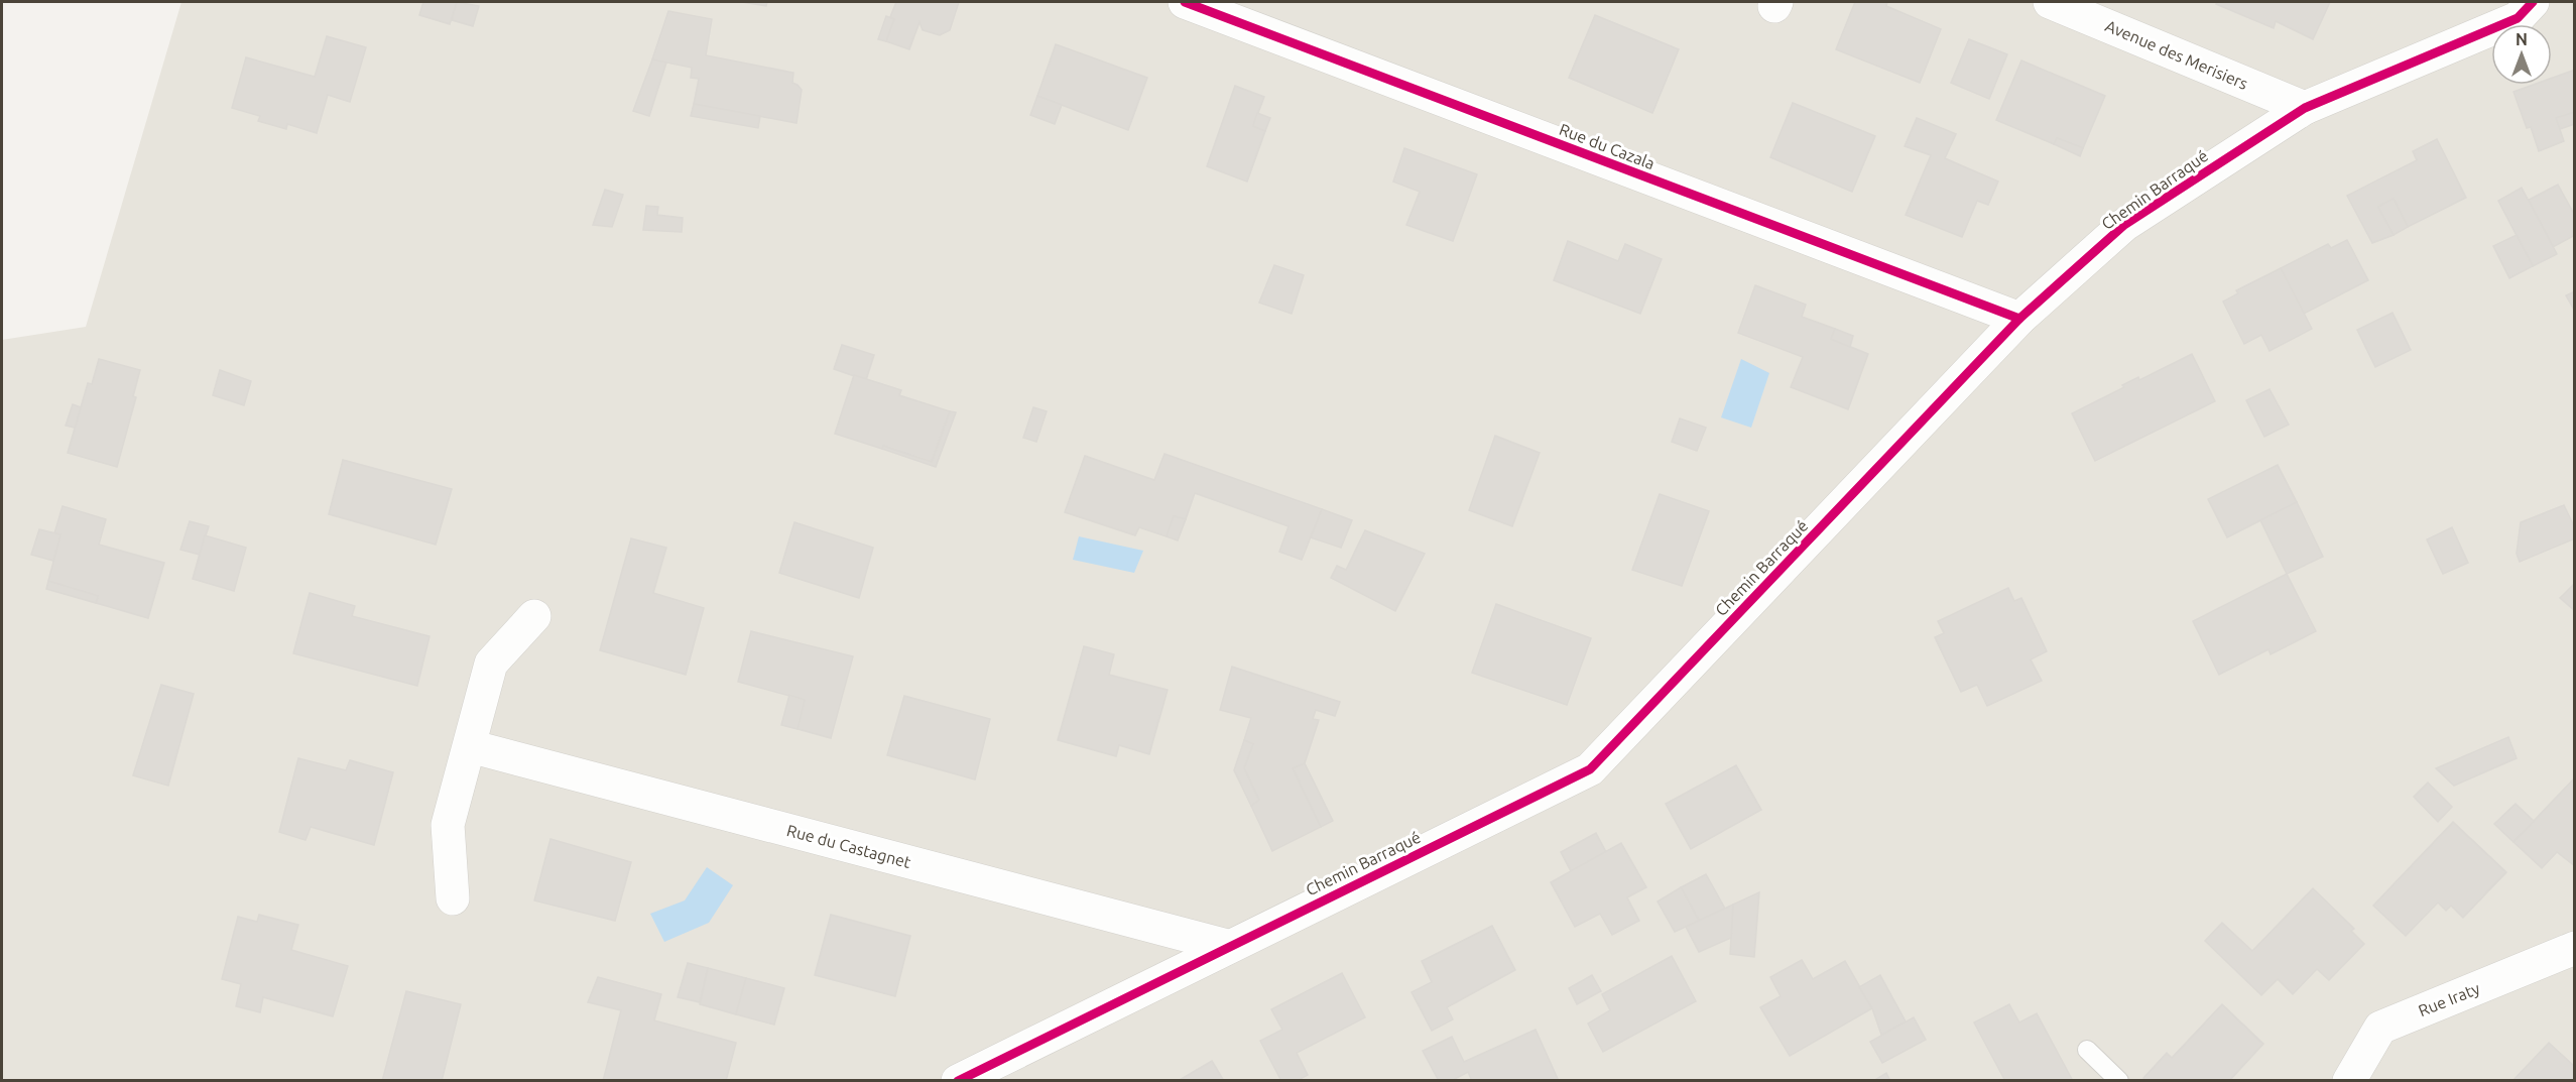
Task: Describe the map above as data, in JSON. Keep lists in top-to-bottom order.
{
  "streets": {
    "street": [
      "Avenue des Merisiers",
      "Rue du Cazala",
      "Chemin Barraqué",
      "Rue du Castagnet",
      "Rue Iraty"
    ]
  },
  "crossings": [
    ["Avenue des Merisiers", "Chemin Barraqué"],
    ["Rue du Cazala", "Chemin Barraqué"],
    ["Chemin Barraqué", "Rue du Castagnet"]
  ],
  "north": "top"
}
